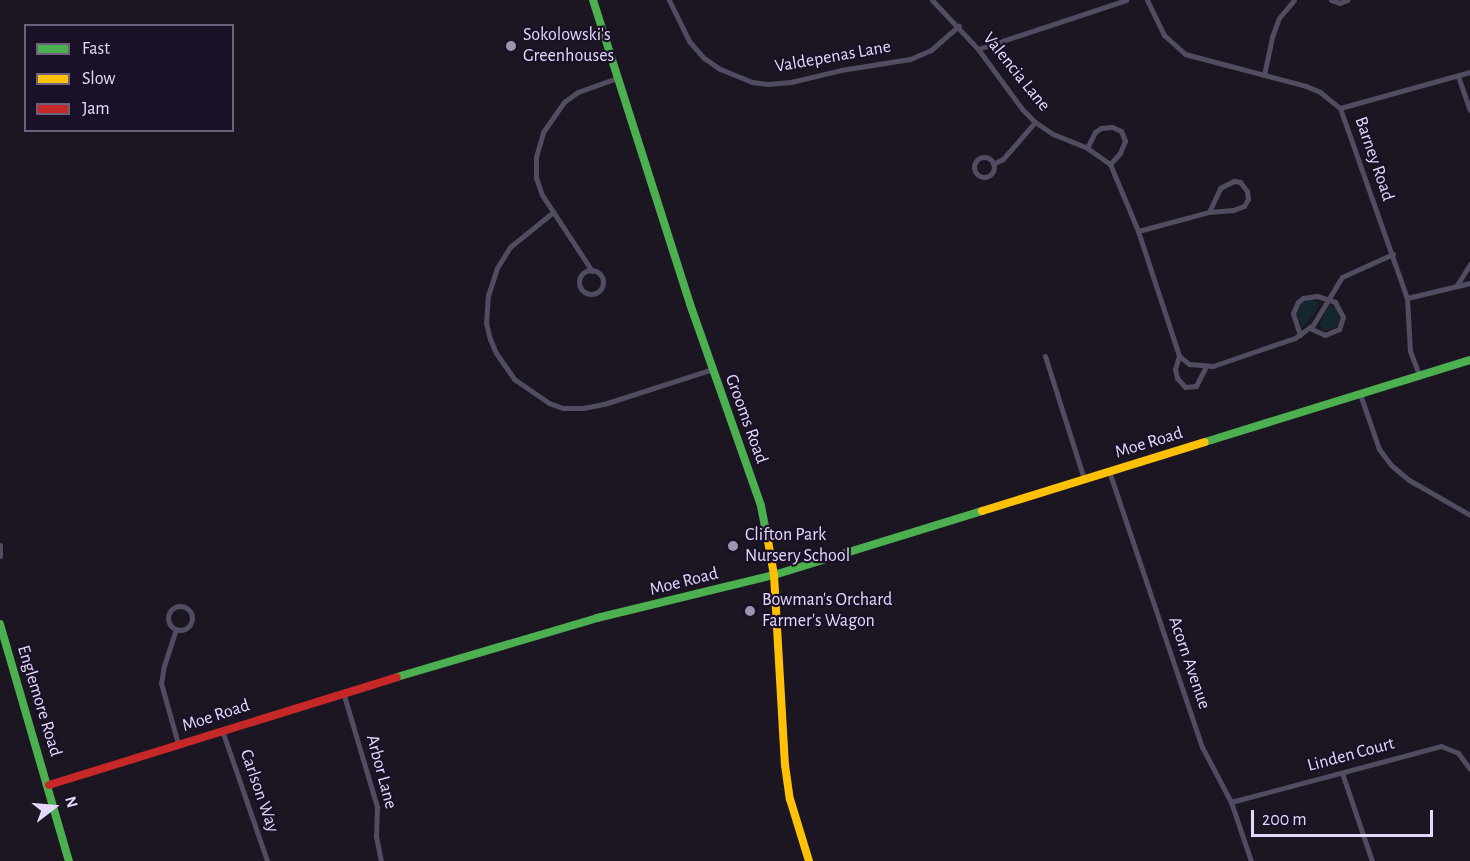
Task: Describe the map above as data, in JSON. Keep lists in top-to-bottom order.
{
  "streets": {
    "street": [
      "Valdepenas Lane",
      "Valencia Lane",
      "Barney Road",
      "Grooms Road",
      "Moe Road",
      "Acorn Avenue",
      "Englemore Road",
      "Linden Court",
      "Arbor Lane",
      "Carlson Way"
    ]
  },
  "crossings": [
    ["Valdepenas Lane", "Valencia Lane"],
    ["Barney Road", "Moe Road"],
    ["Grooms Road", "Moe Road"],
    ["Moe Road", "Acorn Avenue"],
    ["Moe Road", "Englemore Road"],
    ["Moe Road", "Arbor Lane"],
    ["Moe Road", "Carlson Way"],
    ["Acorn Avenue", "Linden Court"]
  ],
  "places": ["Sokolowski's Greenhouses", "Clifton Park Nursery School", "Bowman's Orchard Farmer's Wagon"],
  "legend": ["Fast", "Slow", "Jam"],
  "scale_bar": "200 m",
  "north": "right"
}
